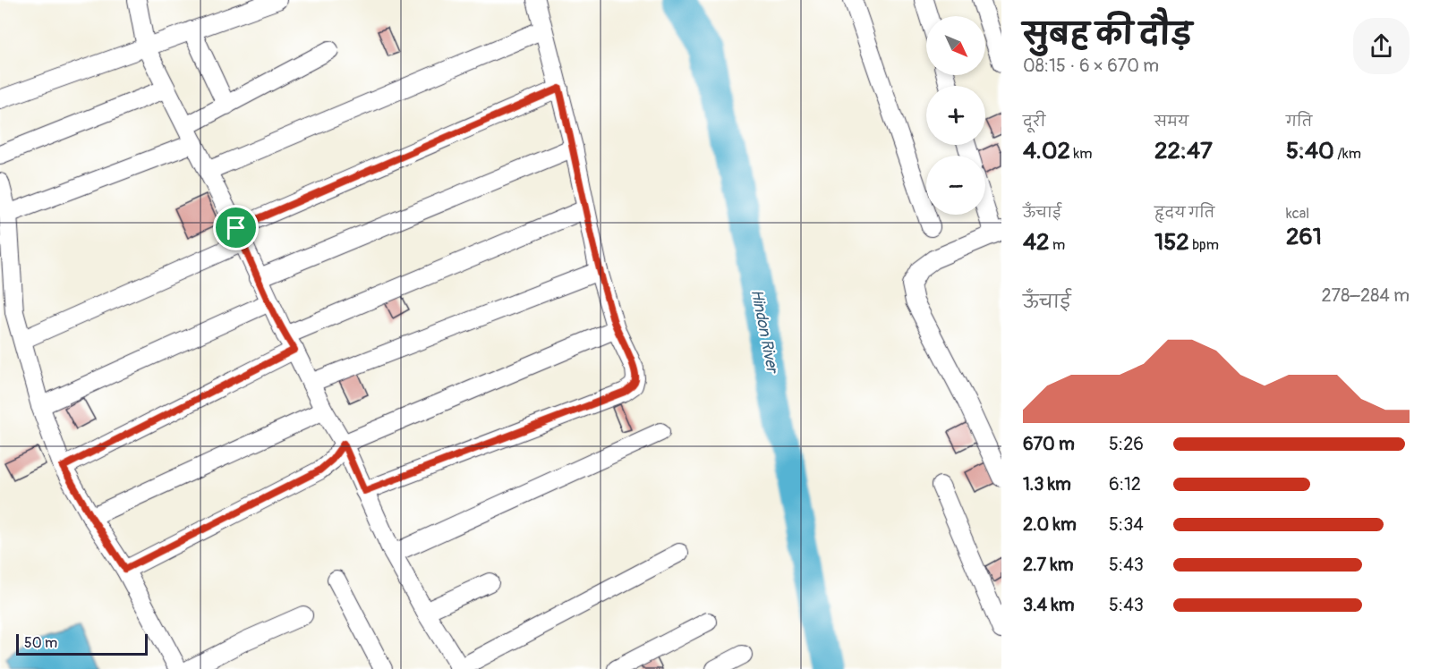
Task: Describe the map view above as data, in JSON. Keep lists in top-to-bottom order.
{
  "water": ["Hindon River"],
  "scale_bar": "50 m",
  "north": "bottom right",
  "page": {
    "heading": ["सुबह की दौड़", "08:15 · 6 × 670 m"],
    "map_buttons": ["+", "−"],
    "stats": [
      ["दूरी", "4.02 km"],
      ["समय", "22:47"],
      ["गति", "5:40 /km"],
      ["ऊँचाई", "42 m"],
      ["हृदय गति", "152 bpm"],
      ["kcal", "261"]
    ],
    "chart": ["ऊँचाई", "278–284 m"],
    "list": [
      {
        "name": "670 m",
        "note": "5:26"
      },
      {
        "name": "1.3 km",
        "note": "6:12"
      },
      {
        "name": "2.0 km",
        "note": "5:34"
      },
      {
        "name": "2.7 km",
        "note": "5:43"
      },
      {
        "name": "3.4 km",
        "note": "5:43"
      }
    ],
    "scale": "50 m"
  }
}
